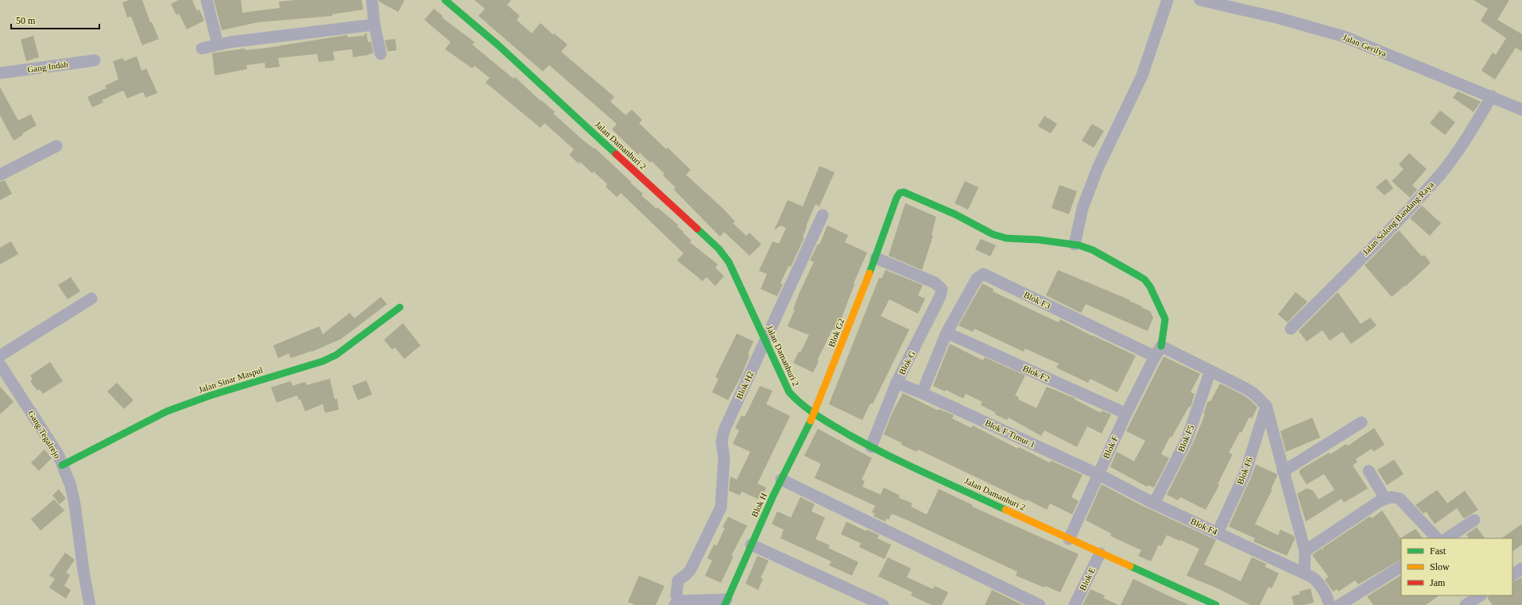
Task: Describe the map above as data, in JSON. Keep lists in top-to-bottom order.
{
  "streets": {
    "street": [
      "Jalan Gerilya",
      "Gang Indah",
      "Jalan Damanhuri 2",
      "Jalan Solong Bandang Raya",
      "Blok F3",
      "Blok G2",
      "Blok G",
      "Blok F2",
      "Jalan Sinar Maspul",
      "Blok H2",
      "Blok F Timur 1",
      "Gang Tegalrejo",
      "Blok F5",
      "Blok F",
      "Blok F6",
      "Blok H",
      "Blok F4",
      "Blok E"
    ]
  },
  "crossings": [
    ["Jalan Gerilya", "Jalan Solong Bandang Raya"],
    ["Jalan Damanhuri 2", "Blok G2"],
    ["Jalan Damanhuri 2", "Blok G"],
    ["Jalan Damanhuri 2", "Blok H2"],
    ["Jalan Damanhuri 2", "Blok F"],
    ["Jalan Damanhuri 2", "Blok H"],
    ["Jalan Damanhuri 2", "Blok E"],
    ["Blok F3", "Blok F2"],
    ["Blok F3", "Blok F"],
    ["Blok G2", "Blok G"],
    ["Blok G2", "Blok H"],
    ["Blok G", "Blok F Timur 1"],
    ["Blok F2", "Blok F"],
    ["Jalan Sinar Maspul", "Gang Tegalrejo"],
    ["Blok F Timur 1", "Blok F"],
    ["Blok F Timur 1", "Blok F4"],
    ["Blok F5", "Blok F4"],
    ["Blok F", "Blok F4"],
    ["Blok F6", "Blok F4"]
  ],
  "legend": ["Fast", "Slow", "Jam"],
  "scale_bar": "50 m"
}
